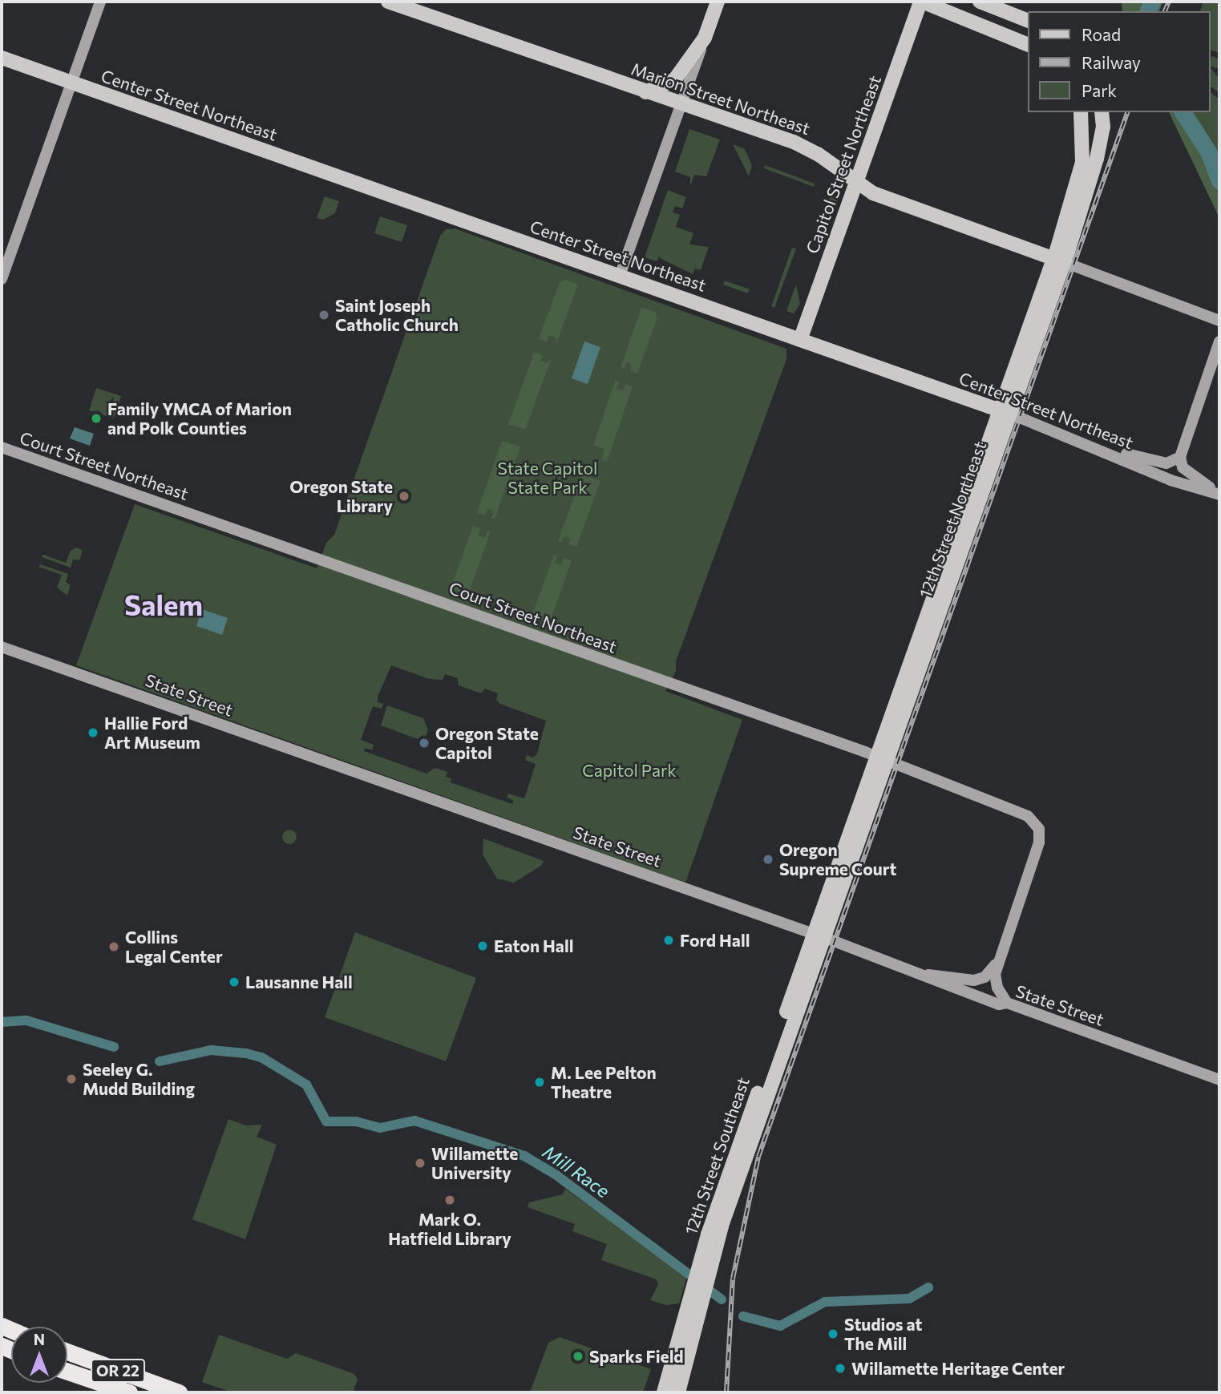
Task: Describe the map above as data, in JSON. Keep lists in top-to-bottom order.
{
  "streets": {
    "highway": ["OR 22"],
    "main road": [
      "Marion Street Northeast",
      "Center Street Northeast",
      "Capitol Street Northeast",
      "Court Street Northeast",
      "12th Street Northeast",
      "State Street",
      "12th Street Southeast"
    ]
  },
  "crossings": [
    ["Marion Street Northeast", "Capitol Street Northeast"],
    ["Marion Street Northeast", "12th Street Northeast"],
    ["Center Street Northeast", "Capitol Street Northeast"],
    ["Center Street Northeast", "12th Street Northeast"],
    ["Court Street Northeast", "12th Street Northeast"],
    ["12th Street Northeast", "State Street"],
    ["12th Street Northeast", "12th Street Southeast"],
    ["State Street", "12th Street Southeast"]
  ],
  "districts": ["Salem"],
  "water": ["Mill Race"],
  "parks": ["State Capitol State Park", "Capitol Park"],
  "places": [
    "Saint Joseph Catholic Church",
    "Family YMCA of Marion and Polk Counties",
    "Oregon State Library",
    "Hallie Ford Art Museum",
    "Oregon State Capitol",
    "Oregon Supreme Court",
    "Ford Hall",
    "Eaton Hall",
    "Collins Legal Center",
    "Lausanne Hall",
    "Seeley G. Mudd Building",
    "M. Lee Pelton Theatre",
    "Willamette University",
    "Mark O. Hatfield Library",
    "Studios at The Mill",
    "Sparks Field",
    "Willamette Heritage Center"
  ],
  "legend": ["Road", "Railway", "Park"],
  "north": "top"
}
